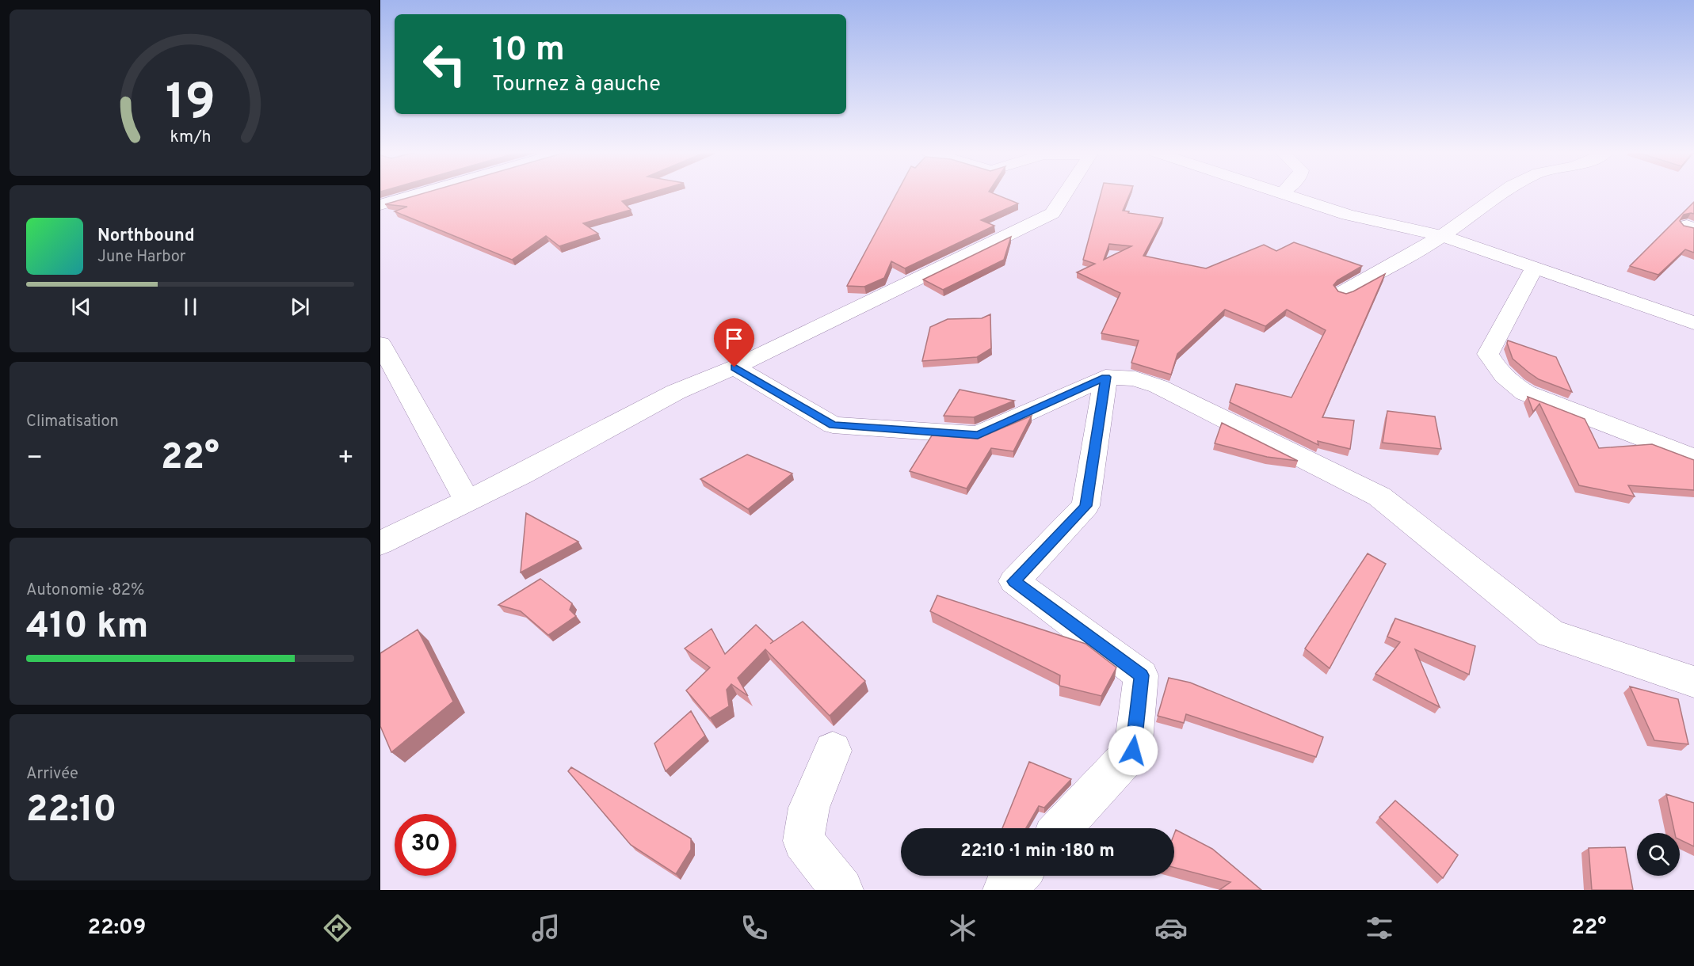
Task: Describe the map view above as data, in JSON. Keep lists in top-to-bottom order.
{
  "page": {
    "turn": ["10 m", "Tournez à gauche"],
    "song": ["Northbound", "June Harbor"],
    "tile": [
      "Climatisation",
      ["Autonomie · 82%", "410 km"],
      ["Arrivée", "22:10"]
    ],
    "heat": ["−", "22°", "+"],
    "limit": "30",
    "trip": "22:10 · 1 min · 180 m",
    "tabs": ["22:09", "22°"],
    "gauge": ["19", "km/h"]
  }
}
